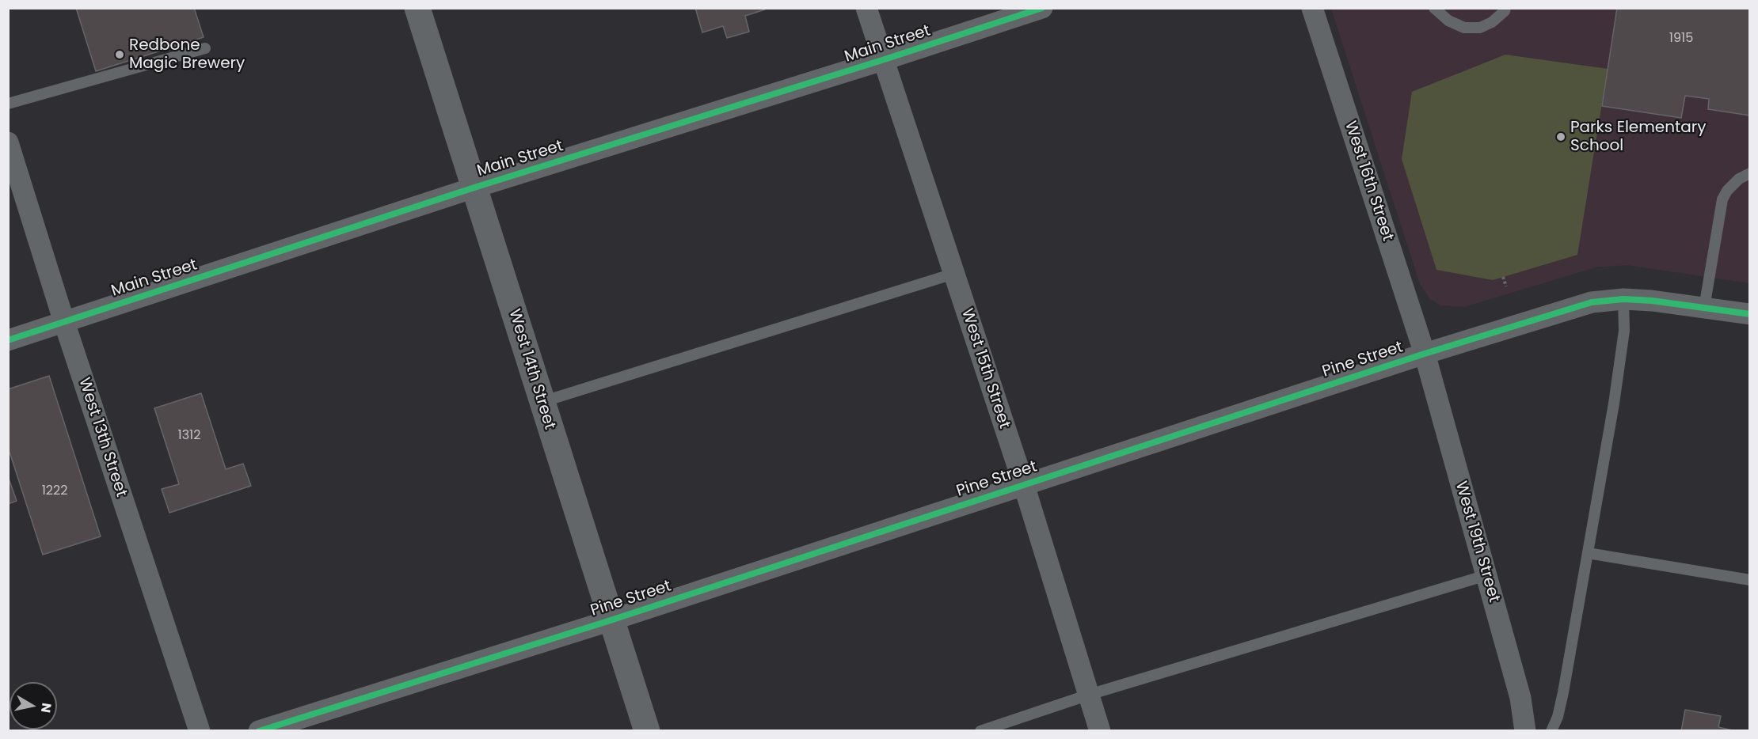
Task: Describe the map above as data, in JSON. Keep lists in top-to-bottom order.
{
  "streets": {
    "street": [
      "Main Street",
      "West 16th Street",
      "Pine Street",
      "West 15th Street",
      "West 14th Street",
      "West 13th Street",
      "West 19th Street"
    ]
  },
  "crossings": [
    ["Main Street", "West 15th Street"],
    ["Main Street", "West 14th Street"],
    ["Main Street", "West 13th Street"],
    ["West 16th Street", "Pine Street"],
    ["West 16th Street", "West 19th Street"],
    ["Pine Street", "West 15th Street"],
    ["Pine Street", "West 14th Street"],
    ["Pine Street", "West 19th Street"]
  ],
  "places": ["Redbone Magic Brewery", "Parks Elementary School"],
  "house_numbers": ["1915", "1312", "1222"],
  "north": "right"
}
